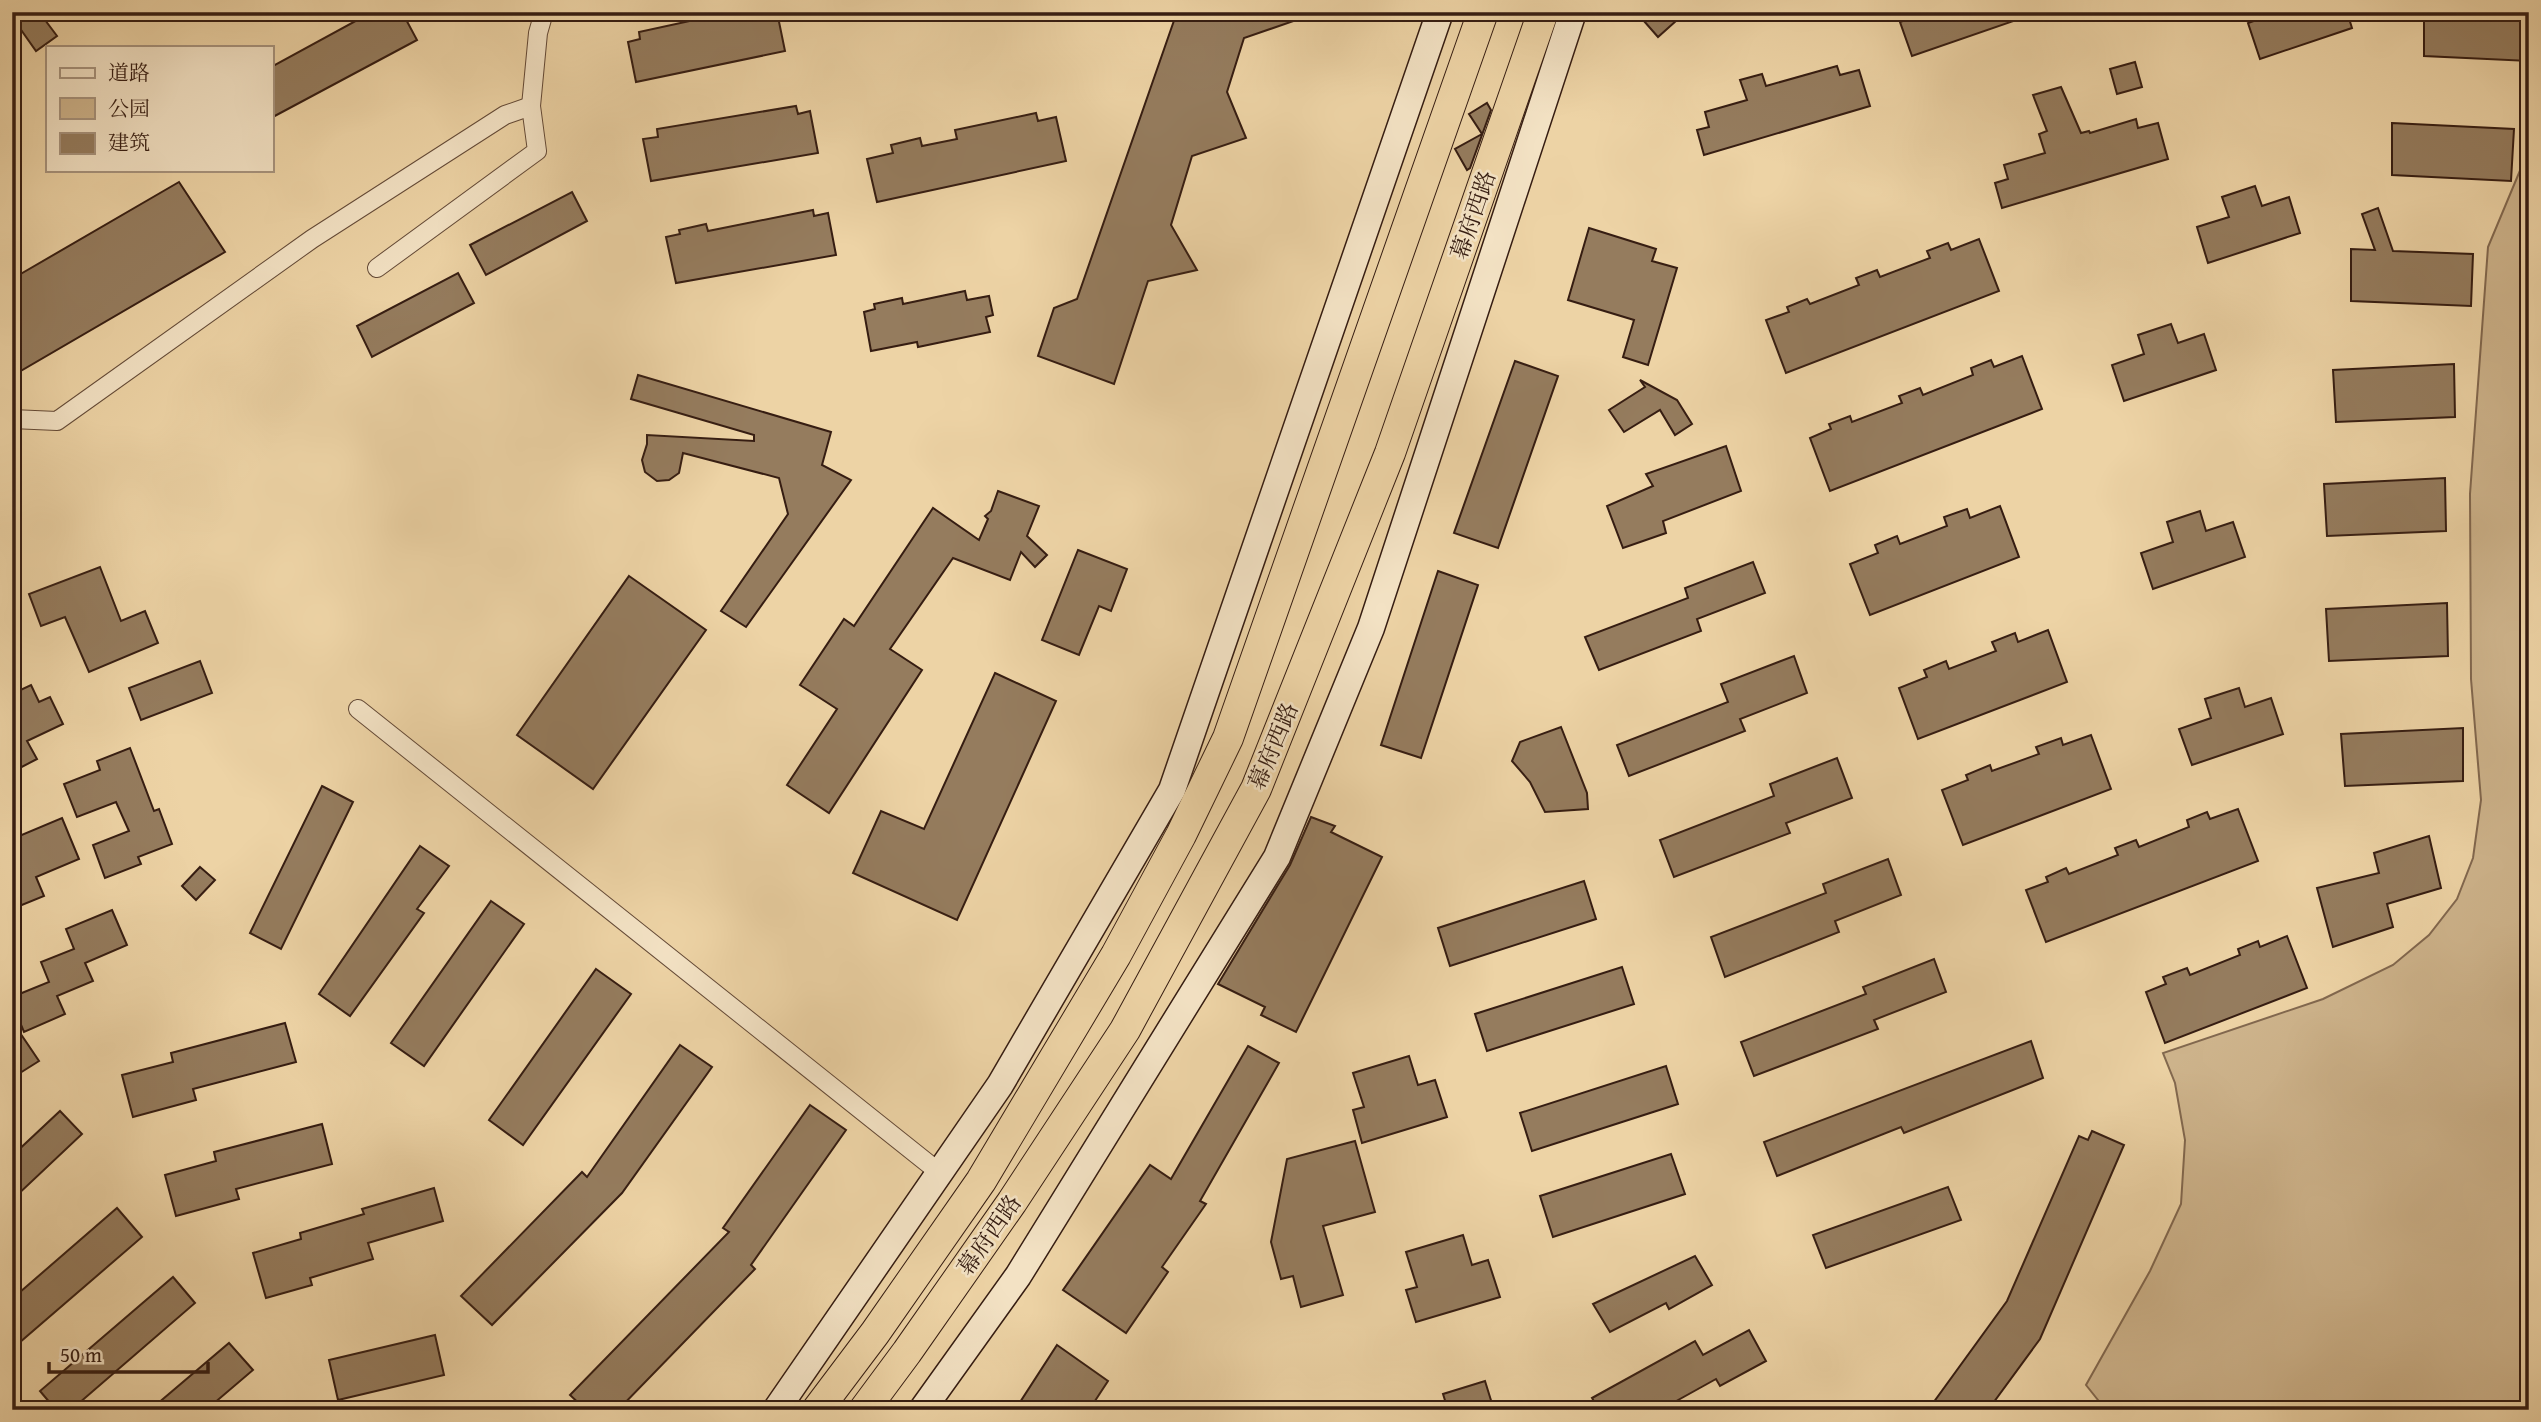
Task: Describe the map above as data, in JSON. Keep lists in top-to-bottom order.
{
  "streets": {
    "highway": ["幕府西路"]
  },
  "legend": ["道路", "公园", "建筑"],
  "scale_bar": "50 m"
}
